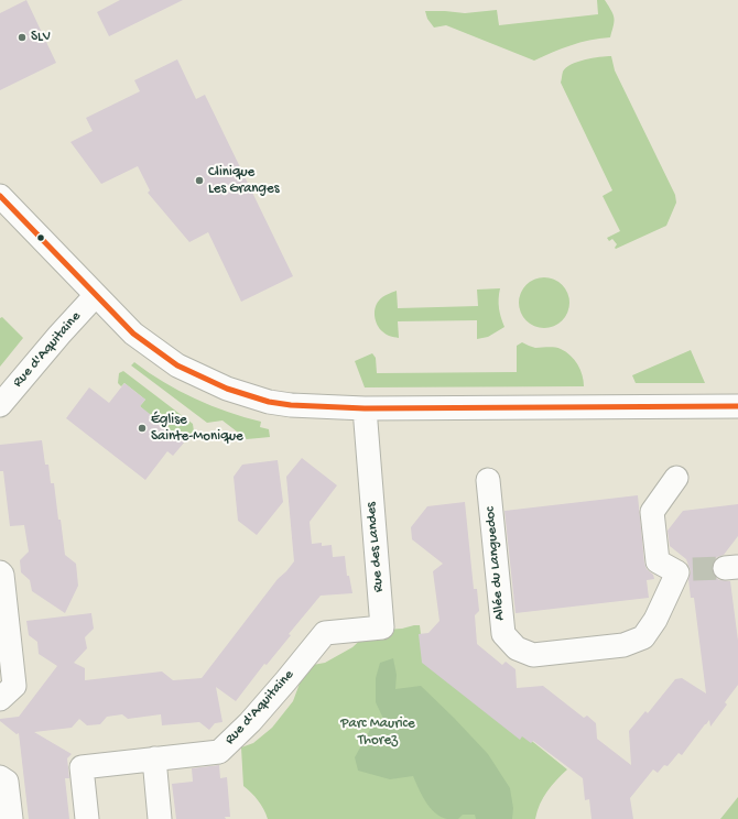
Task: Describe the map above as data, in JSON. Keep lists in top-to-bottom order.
{
  "streets": {
    "street": ["Rue d'Aquitaine", "Rue des Landes", "Allée du Languedoc"]
  },
  "crossings": [
    ["Rue d'Aquitaine", "Rue des Landes"]
  ],
  "parks": ["Parc Maurice Thorez"],
  "places": ["SLV", "Clinique Les Granges", "Église Sainte-Monique"]
}
